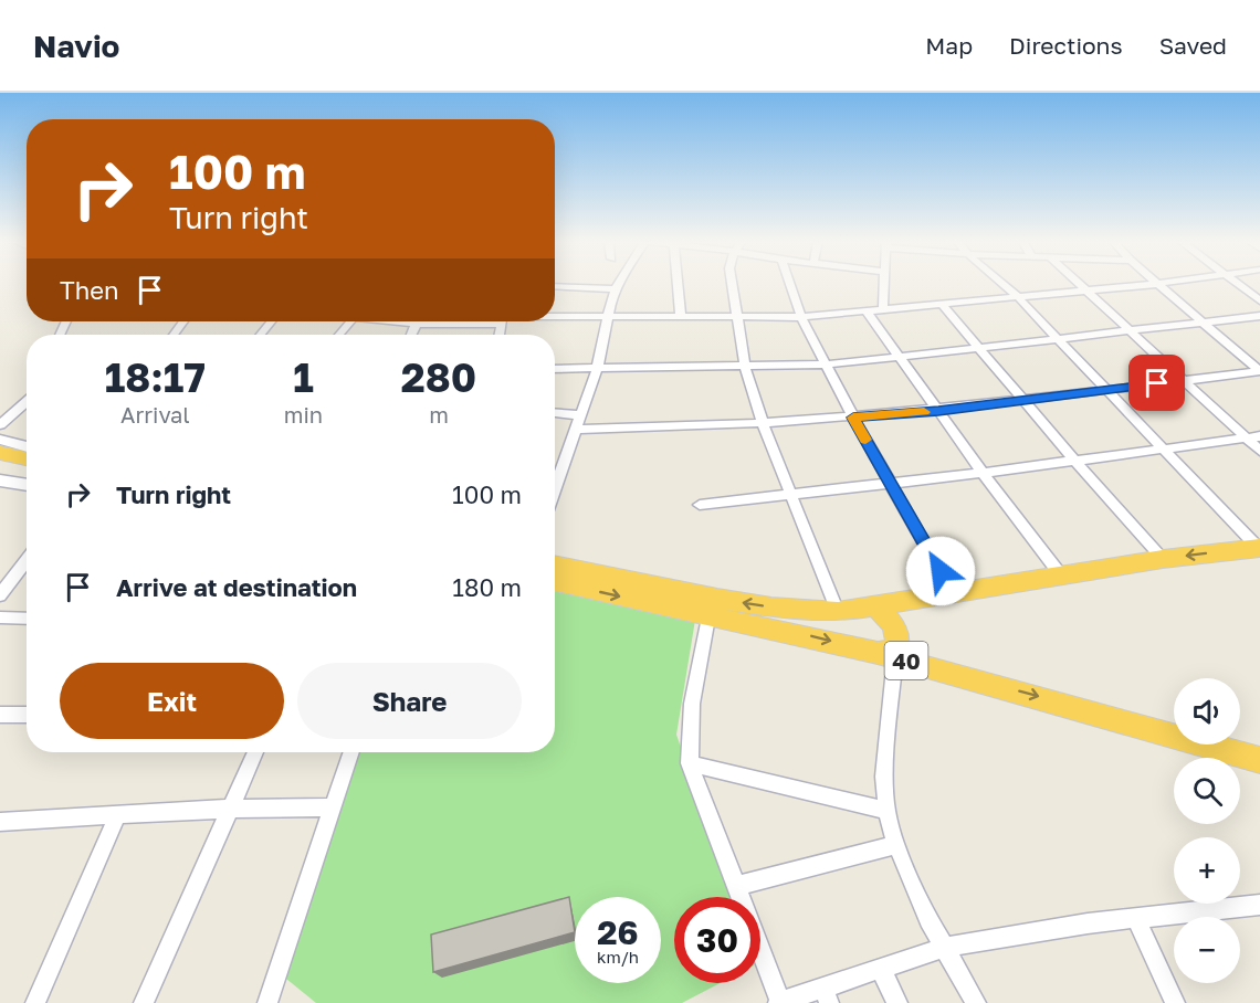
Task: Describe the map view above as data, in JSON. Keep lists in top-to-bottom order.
{
  "streets": {
    "highway": ["40"]
  },
  "page": {
    "header": "Navio",
    "nav": ["Map", "Directions", "Saved"],
    "turn": ["100 m", "Turn right"],
    "then": "Then",
    "eta": [
      "18:17",
      "Arrival",
      "1",
      "min",
      "280",
      "m"
    ],
    "list": [
      {
        "name": "Turn right",
        "value": "100 m"
      },
      {
        "name": "Arrive at destination",
        "value": "180 m"
      }
    ],
    "buttons": ["Exit", "Share"],
    "map_buttons": ["+", "−"],
    "speed": "26 km/h",
    "limit": "30"
  }
}
